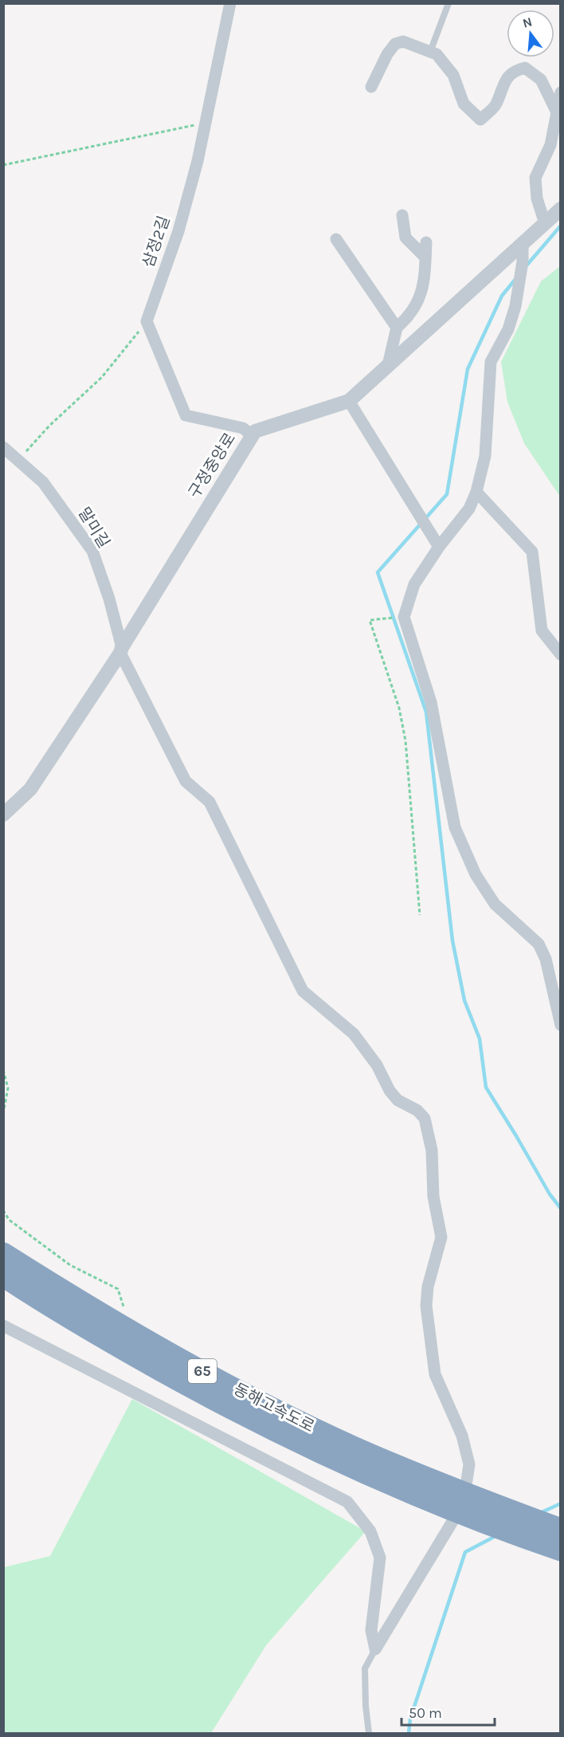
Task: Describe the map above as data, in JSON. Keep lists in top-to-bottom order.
{
  "streets": {
    "highway": ["65", "동해고속도로"],
    "street": ["삼정2길", "구정중앙로", "말미길"]
  },
  "crossings": [
    ["구정중앙로", "말미길"]
  ],
  "scale_bar": "50 m",
  "north": "top"
}
